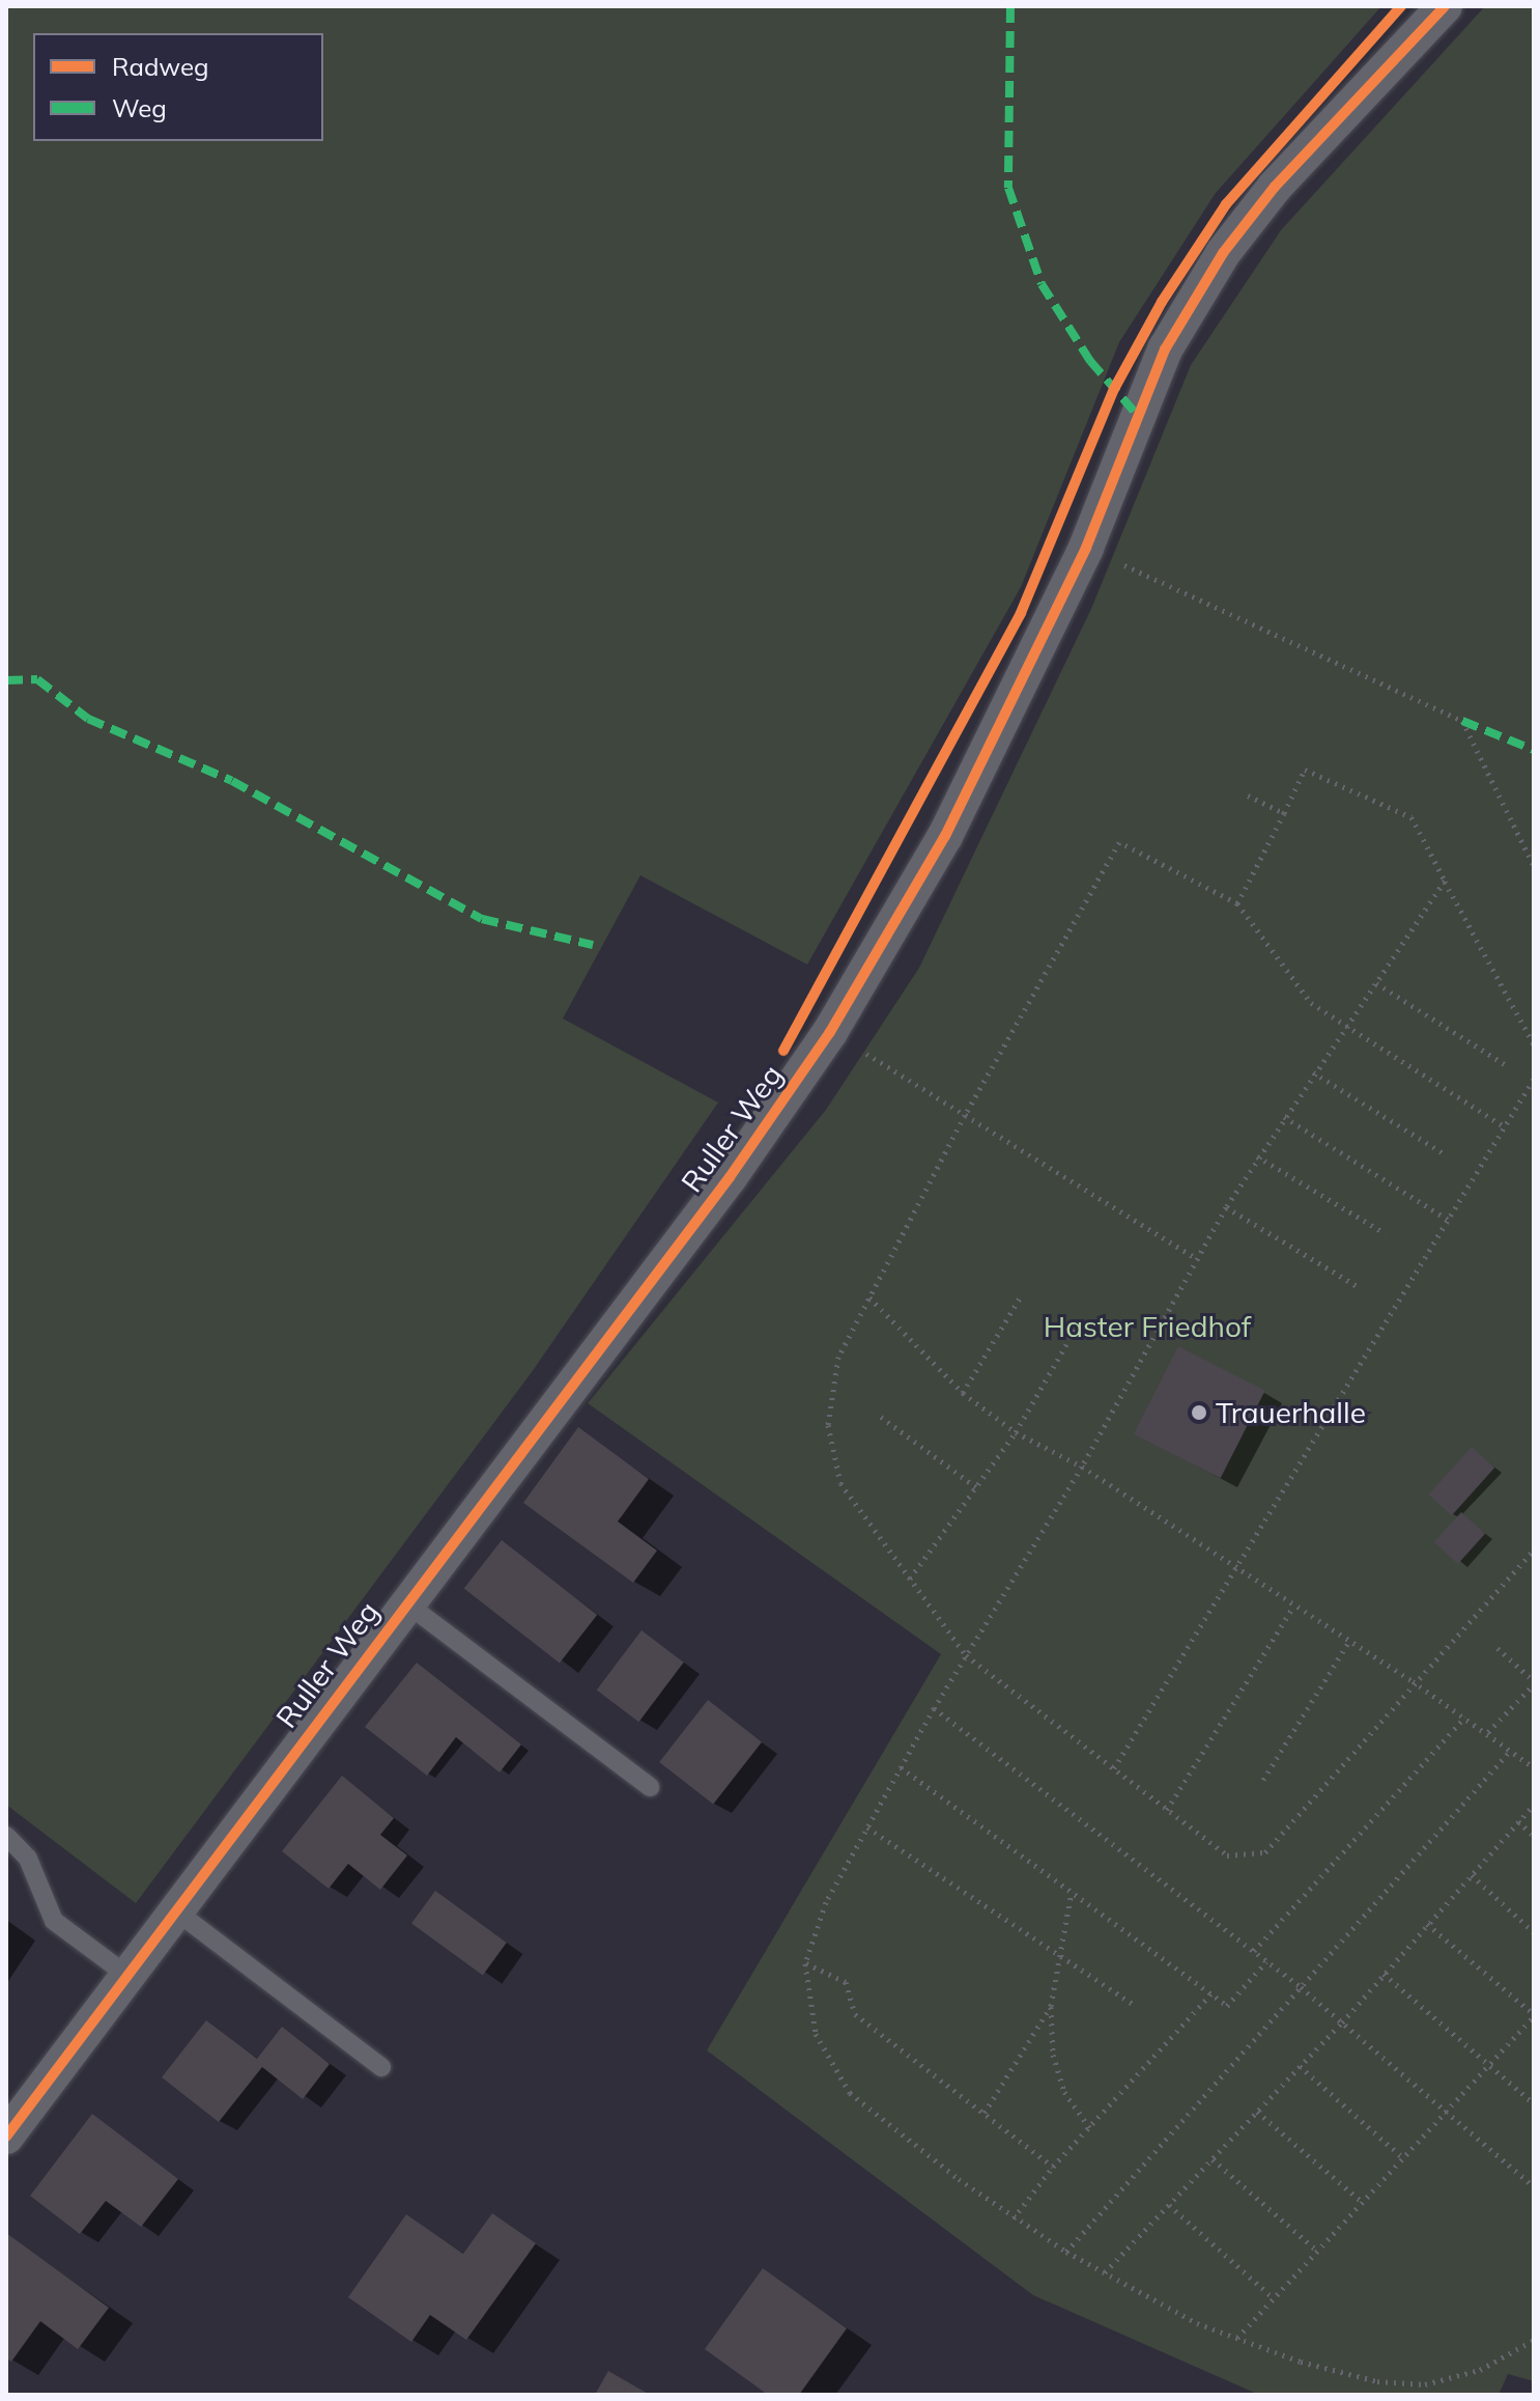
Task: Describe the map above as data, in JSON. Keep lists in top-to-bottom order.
{
  "streets": {
    "street": ["Ruller Weg"]
  },
  "parks": ["Haster Friedhof"],
  "places": ["Trauerhalle"],
  "legend": ["Radweg", "Weg"]
}
